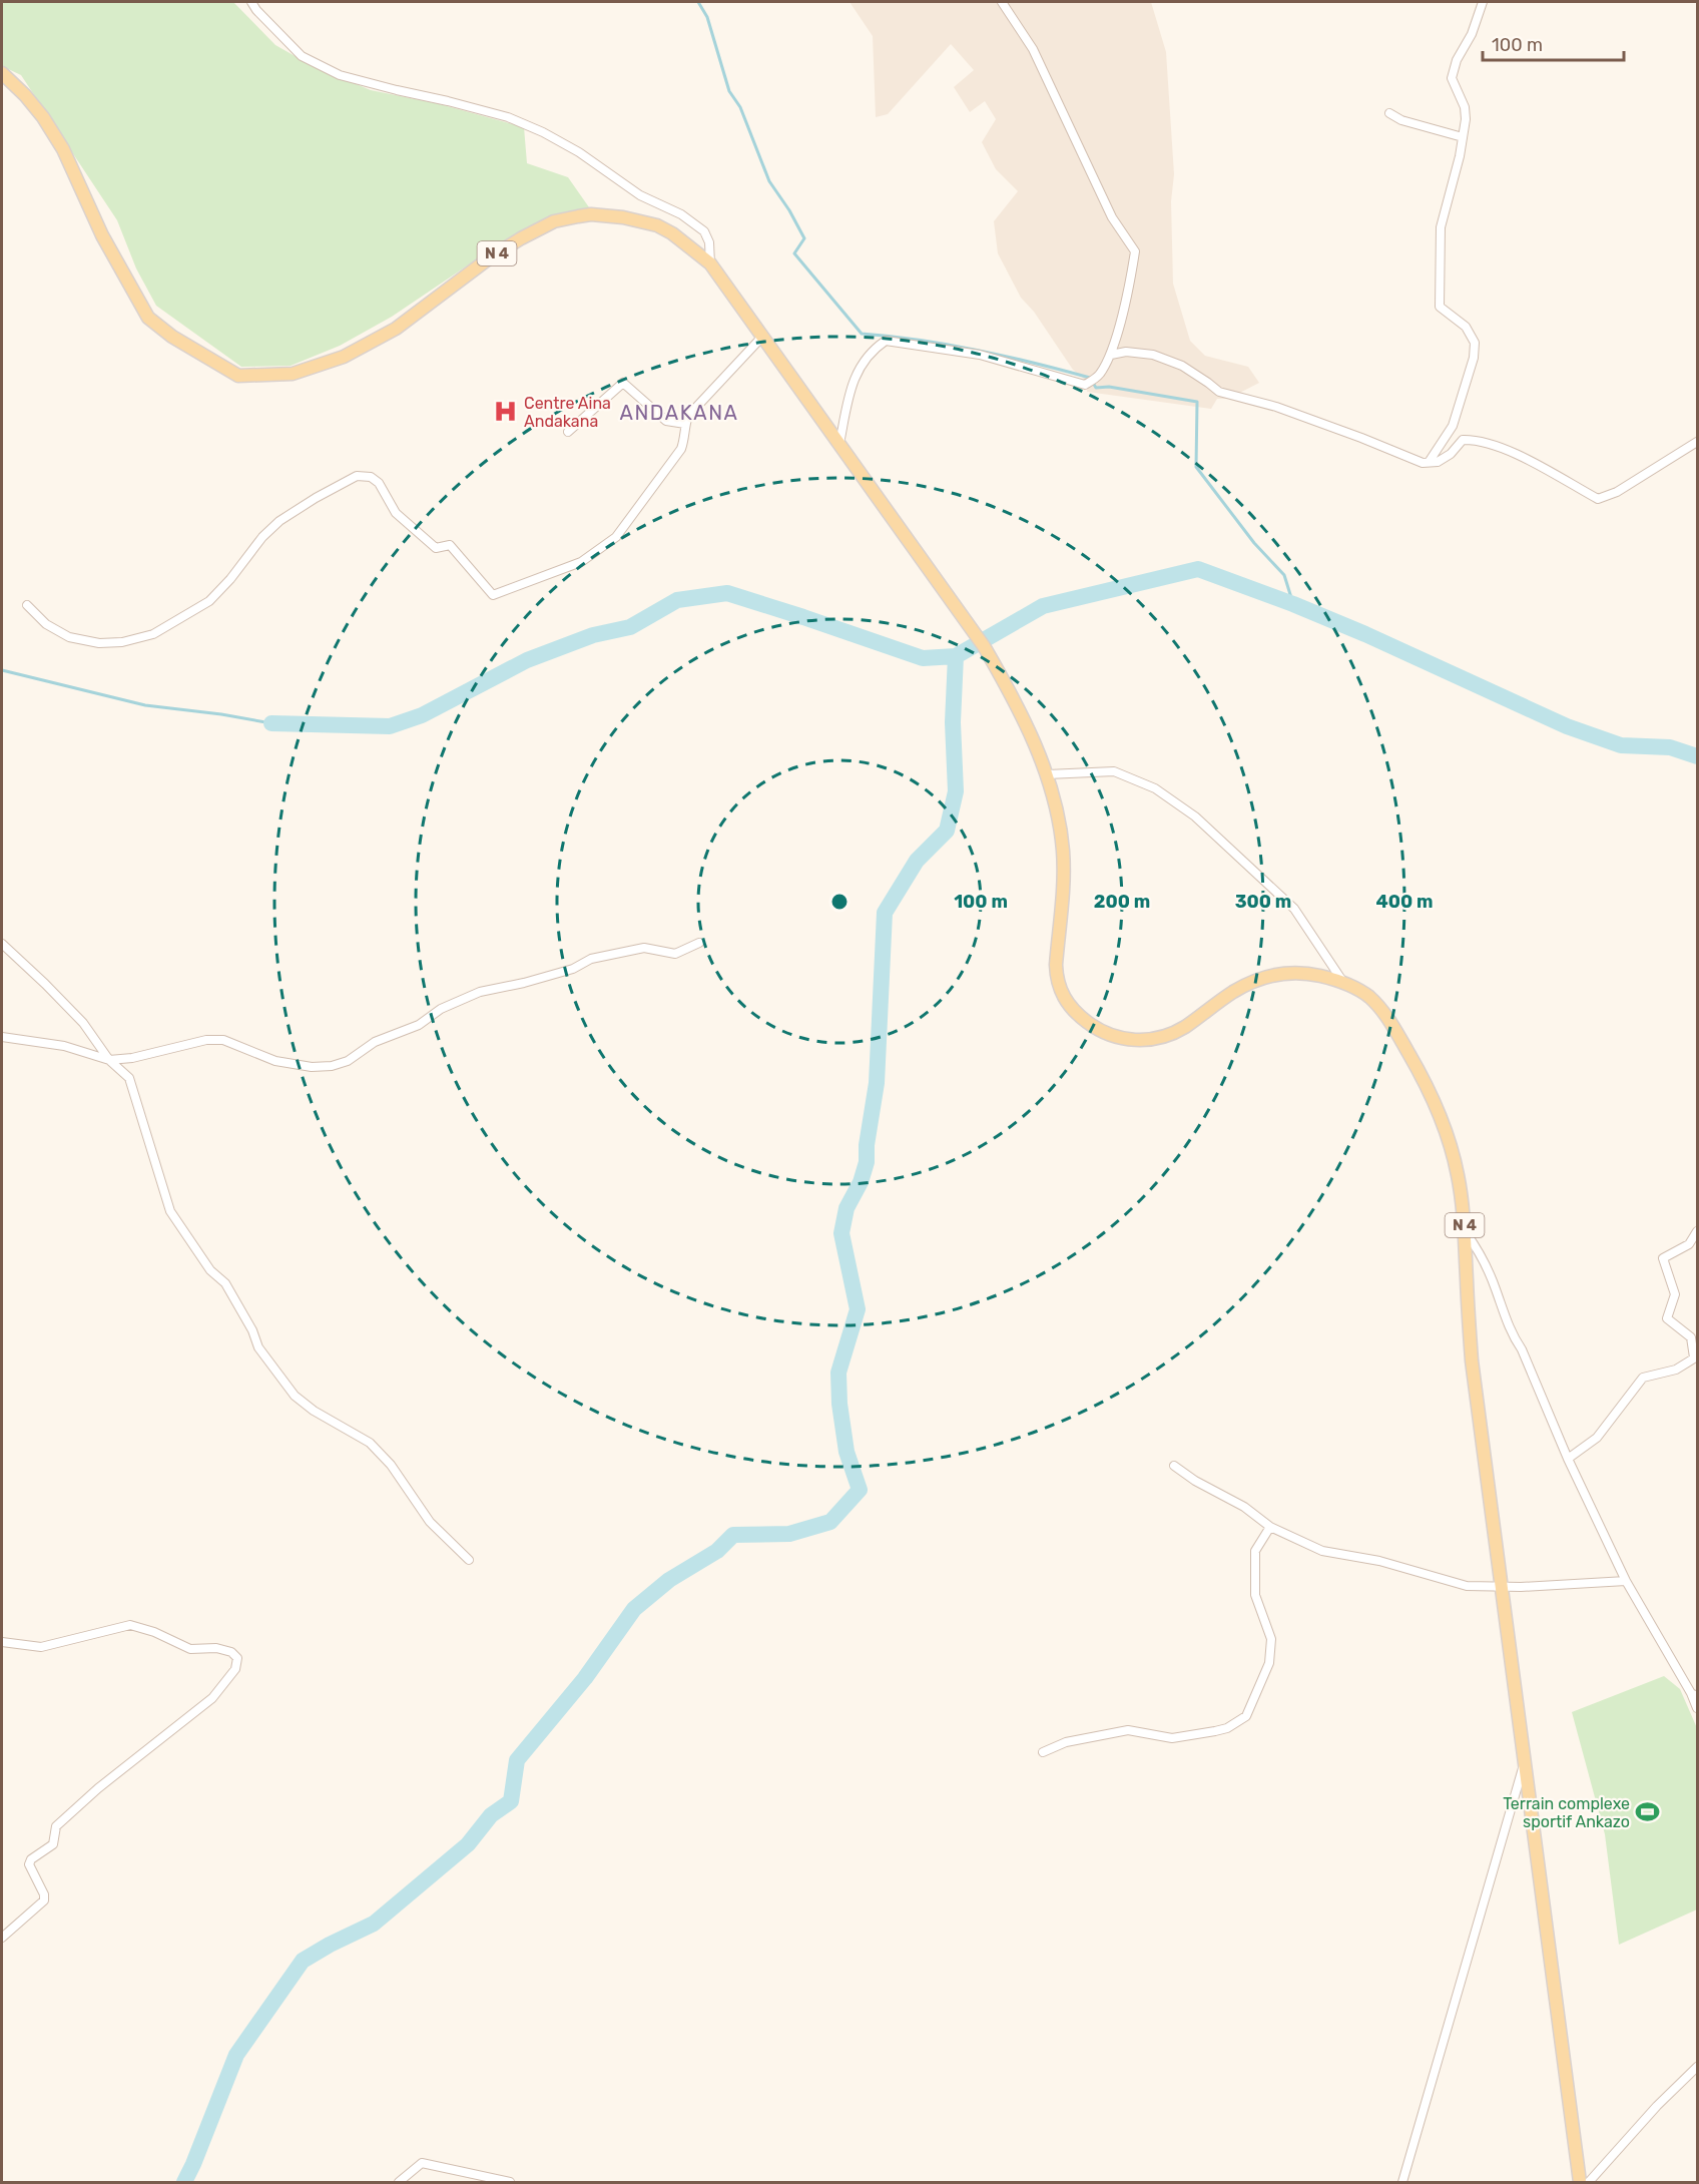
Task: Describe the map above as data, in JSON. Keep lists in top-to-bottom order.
{
  "streets": {
    "main road": ["N 4"]
  },
  "districts": ["ANDAKANA"],
  "places": {
    "hospital": ["Centre Aina Andakana"],
    "sports": ["Terrain complexe sportif Ankazo"]
  },
  "scale_bar": "100 m",
  "rings": [
    "100 m",
    "200 m",
    "300 m",
    "400 m"
  ]
}
